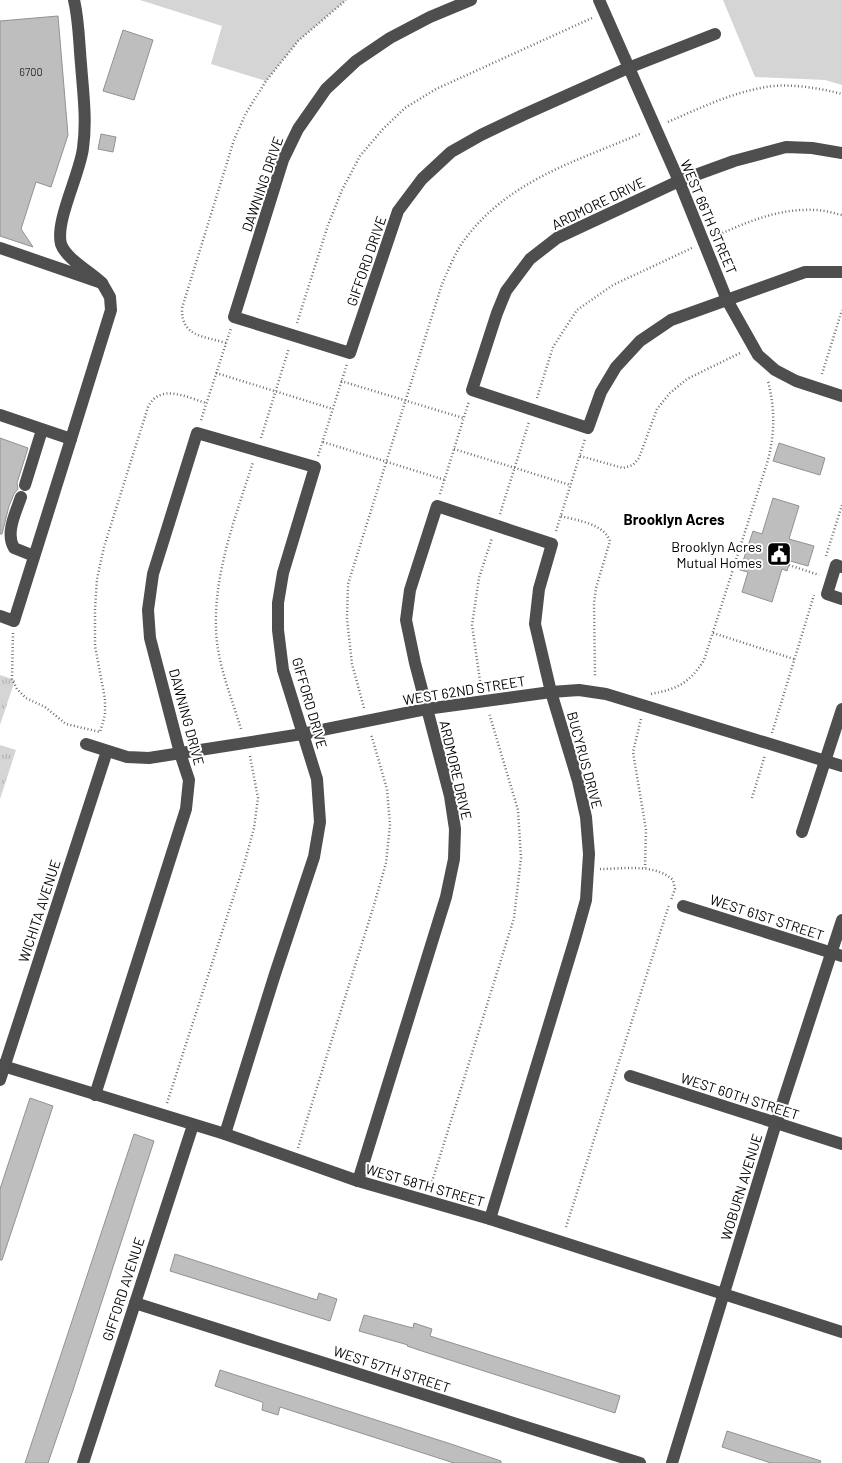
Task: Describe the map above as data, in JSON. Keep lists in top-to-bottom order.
{
  "streets": {
    "street": [
      "DAWNING DRIVE",
      "ARDMORE DRIVE",
      "WEST 66TH STREET",
      "GIFFORD DRIVE",
      "WEST 62ND STREET",
      "BUCYRUS DRIVE",
      "WICHITA AVENUE",
      "WEST 61ST STREET",
      "WEST 60TH STREET",
      "WEST 58TH STREET",
      "WOBURN AVENUE",
      "GIFFORD AVENUE",
      "WEST 57TH STREET"
    ]
  },
  "crossings": [
    ["DAWNING DRIVE", "WEST 62ND STREET"],
    ["DAWNING DRIVE", "WEST 58TH STREET"],
    ["ARDMORE DRIVE", "WEST 66TH STREET"],
    ["ARDMORE DRIVE", "WEST 62ND STREET"],
    ["ARDMORE DRIVE", "WEST 58TH STREET"],
    ["WEST 66TH STREET", "GIFFORD DRIVE"],
    ["GIFFORD DRIVE", "WEST 62ND STREET"],
    ["GIFFORD DRIVE", "WEST 58TH STREET"],
    ["WEST 62ND STREET", "BUCYRUS DRIVE"],
    ["WEST 62ND STREET", "WICHITA AVENUE"],
    ["BUCYRUS DRIVE", "WEST 58TH STREET"],
    ["WICHITA AVENUE", "WEST 58TH STREET"],
    ["WEST 61ST STREET", "WOBURN AVENUE"],
    ["WEST 60TH STREET", "WOBURN AVENUE"],
    ["WEST 58TH STREET", "WOBURN AVENUE"],
    ["WEST 58TH STREET", "GIFFORD AVENUE"],
    ["GIFFORD AVENUE", "WEST 57TH STREET"]
  ],
  "districts": ["Brooklyn Acres"],
  "places": {
    "public building": ["Brooklyn Acres Mutual Homes"]
  },
  "house_numbers": ["6700"]
}
